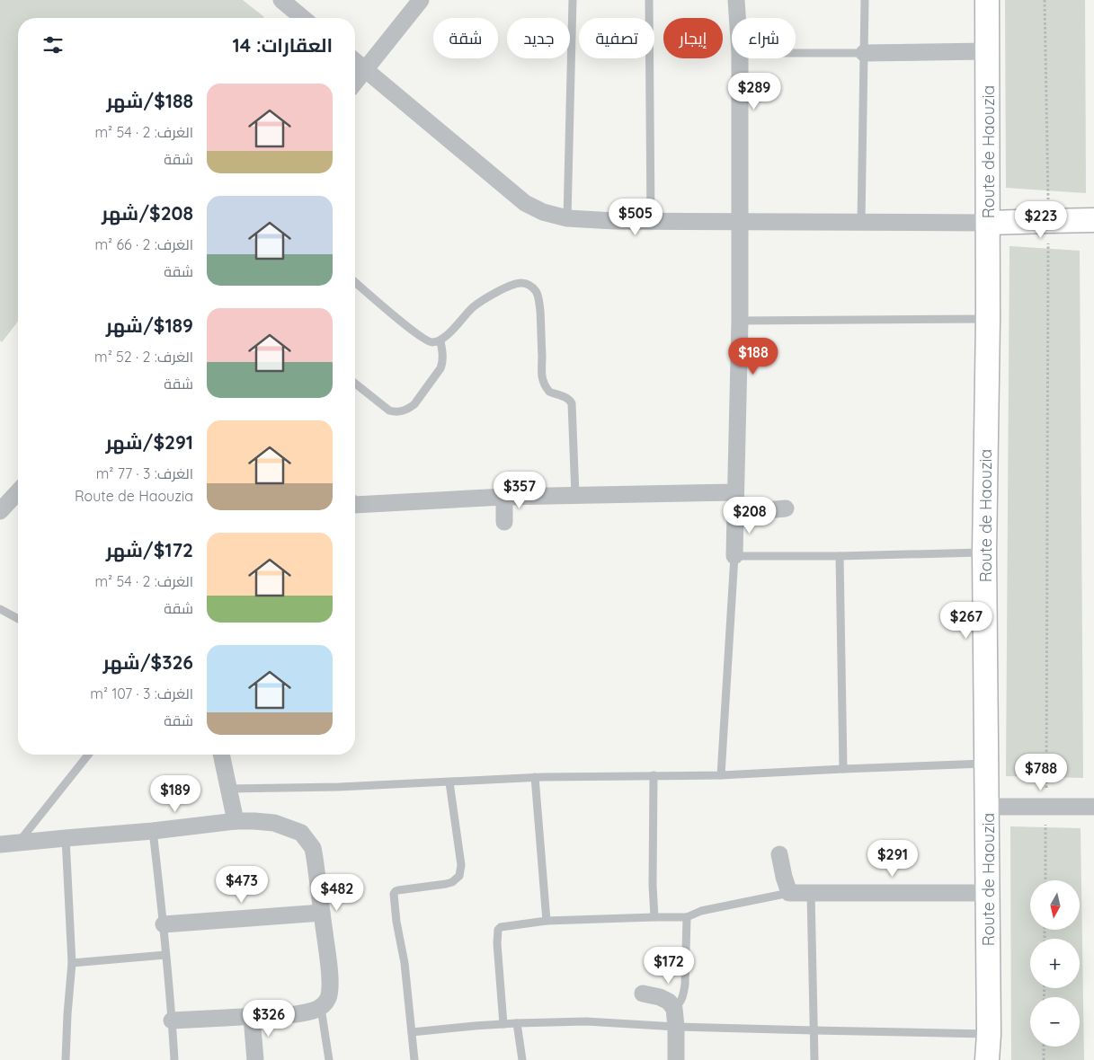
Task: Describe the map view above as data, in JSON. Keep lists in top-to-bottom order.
{
  "streets": {
    "street": ["Route de Haouzia"]
  },
  "north": "bottom",
  "page": {
    "chip": [
      "شراء",
      "إيجار",
      "تصفية",
      "جديد",
      "شقة"
    ],
    "heading": "العقارات: 14",
    "list": [
      {
        "name": "$188/شهر",
        "note": "الغرف: 2 · 54 m² · شقة"
      },
      {
        "name": "$208/شهر",
        "note": "الغرف: 2 · 66 m² · شقة"
      },
      {
        "name": "$189/شهر",
        "note": "الغرف: 2 · 52 m² · شقة"
      },
      {
        "name": "$291/شهر",
        "note": "الغرف: 3 · 77 m² · Route de Haouzia"
      },
      {
        "name": "$172/شهر",
        "note": "الغرف: 2 · 54 m² · شقة"
      },
      {
        "name": "$326/شهر",
        "note": "الغرف: 3 · 107 m² · شقة"
      }
    ],
    "price": [
      "$289",
      "$505",
      "$223",
      "$188",
      "$357",
      "$208",
      "$267",
      "$788",
      "$189",
      "$291",
      "$473",
      "$482",
      "$172",
      "$326"
    ],
    "map_buttons": ["+", "−"]
  }
}
